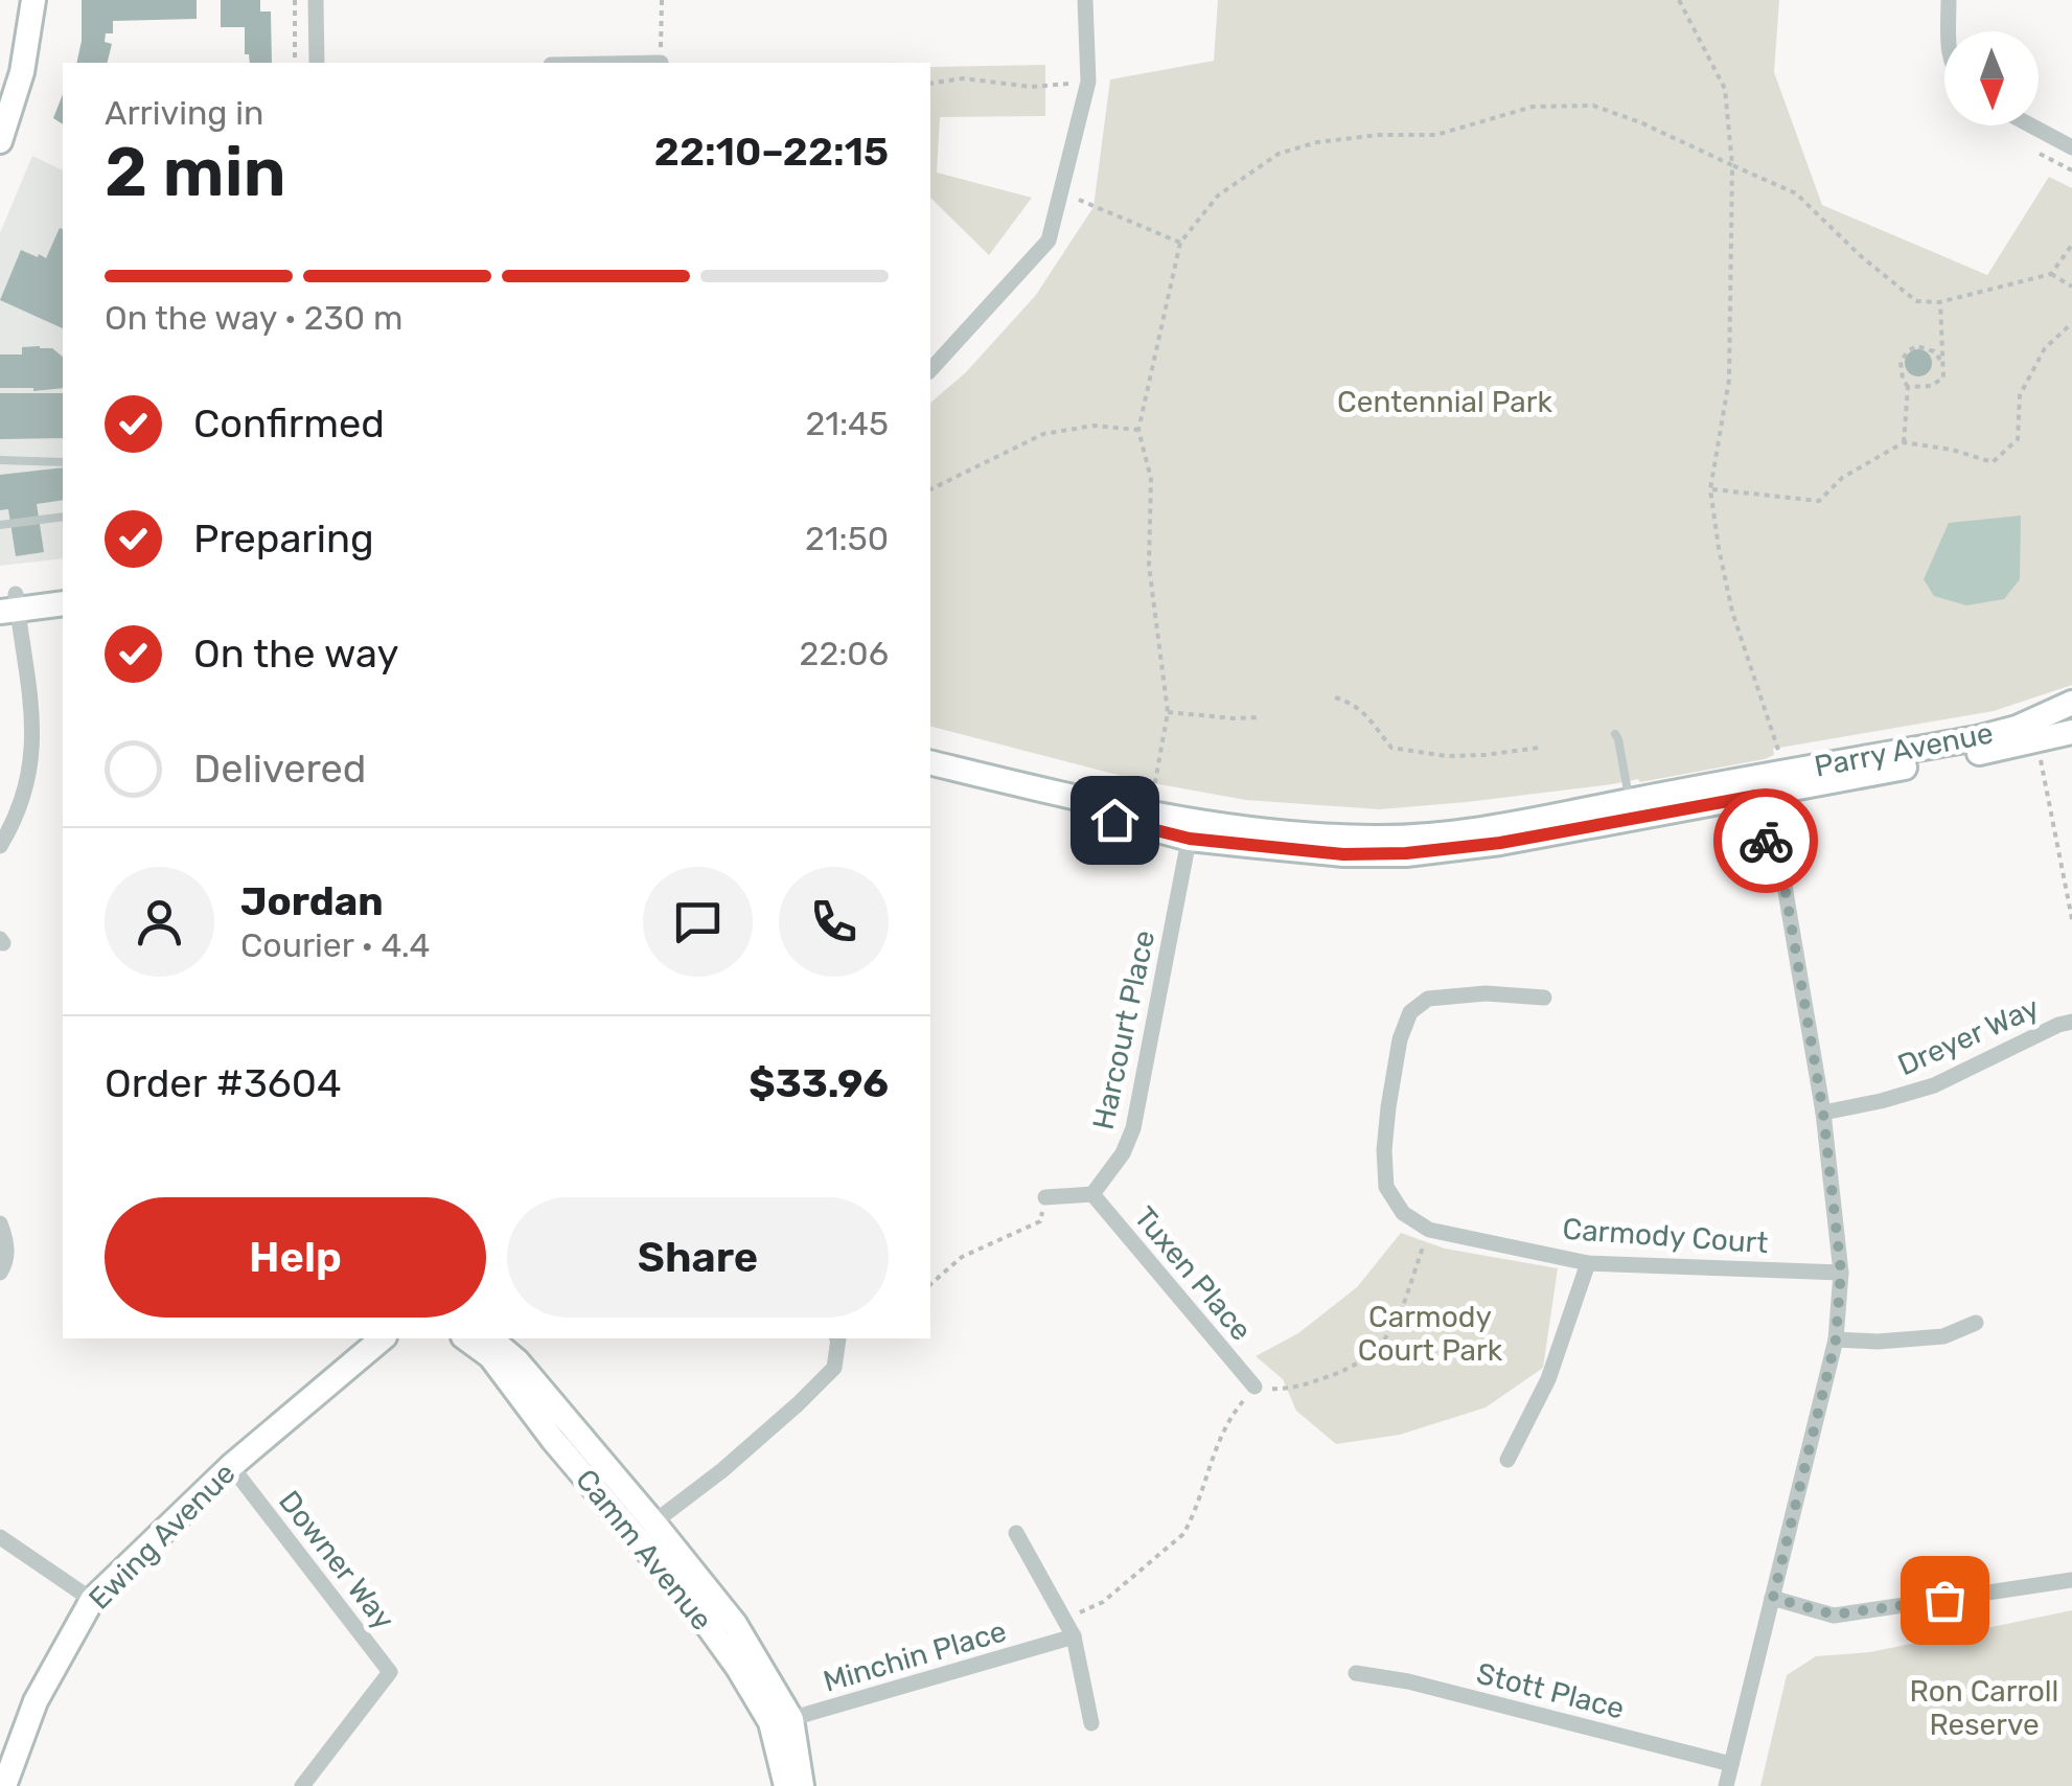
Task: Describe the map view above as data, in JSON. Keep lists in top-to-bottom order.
{
  "streets": {
    "main road": ["Parry Avenue", "Ewing Avenue", "Camm Avenue"],
    "street": [
      "Harcourt Place",
      "Dreyer Way",
      "Carmody Court",
      "Tuxen Place",
      "Downer Way",
      "Minchin Place",
      "Stott Place"
    ]
  },
  "crossings": [
    ["Parry Avenue", "Harcourt Place"],
    ["Harcourt Place", "Tuxen Place"],
    ["Ewing Avenue", "Downer Way"],
    ["Camm Avenue", "Minchin Place"]
  ],
  "parks": ["Centennial Park", "Carmody Court Park", "Ron Carroll Reserve"],
  "north": "bottom",
  "page": {
    "heading": ["2 min", "Arriving in", "22:10–22:15"],
    "panel": [
      "Jordan",
      "Courier · 4.4",
      "Order #3604",
      "$33.96"
    ],
    "bar": "On the way · 230 m",
    "list": [
      ["Confirmed", "21:45"],
      ["Preparing", "21:50"],
      ["On the way", "22:06"],
      "Delivered"
    ],
    "buttons": ["Help", "Share"]
  }
}
